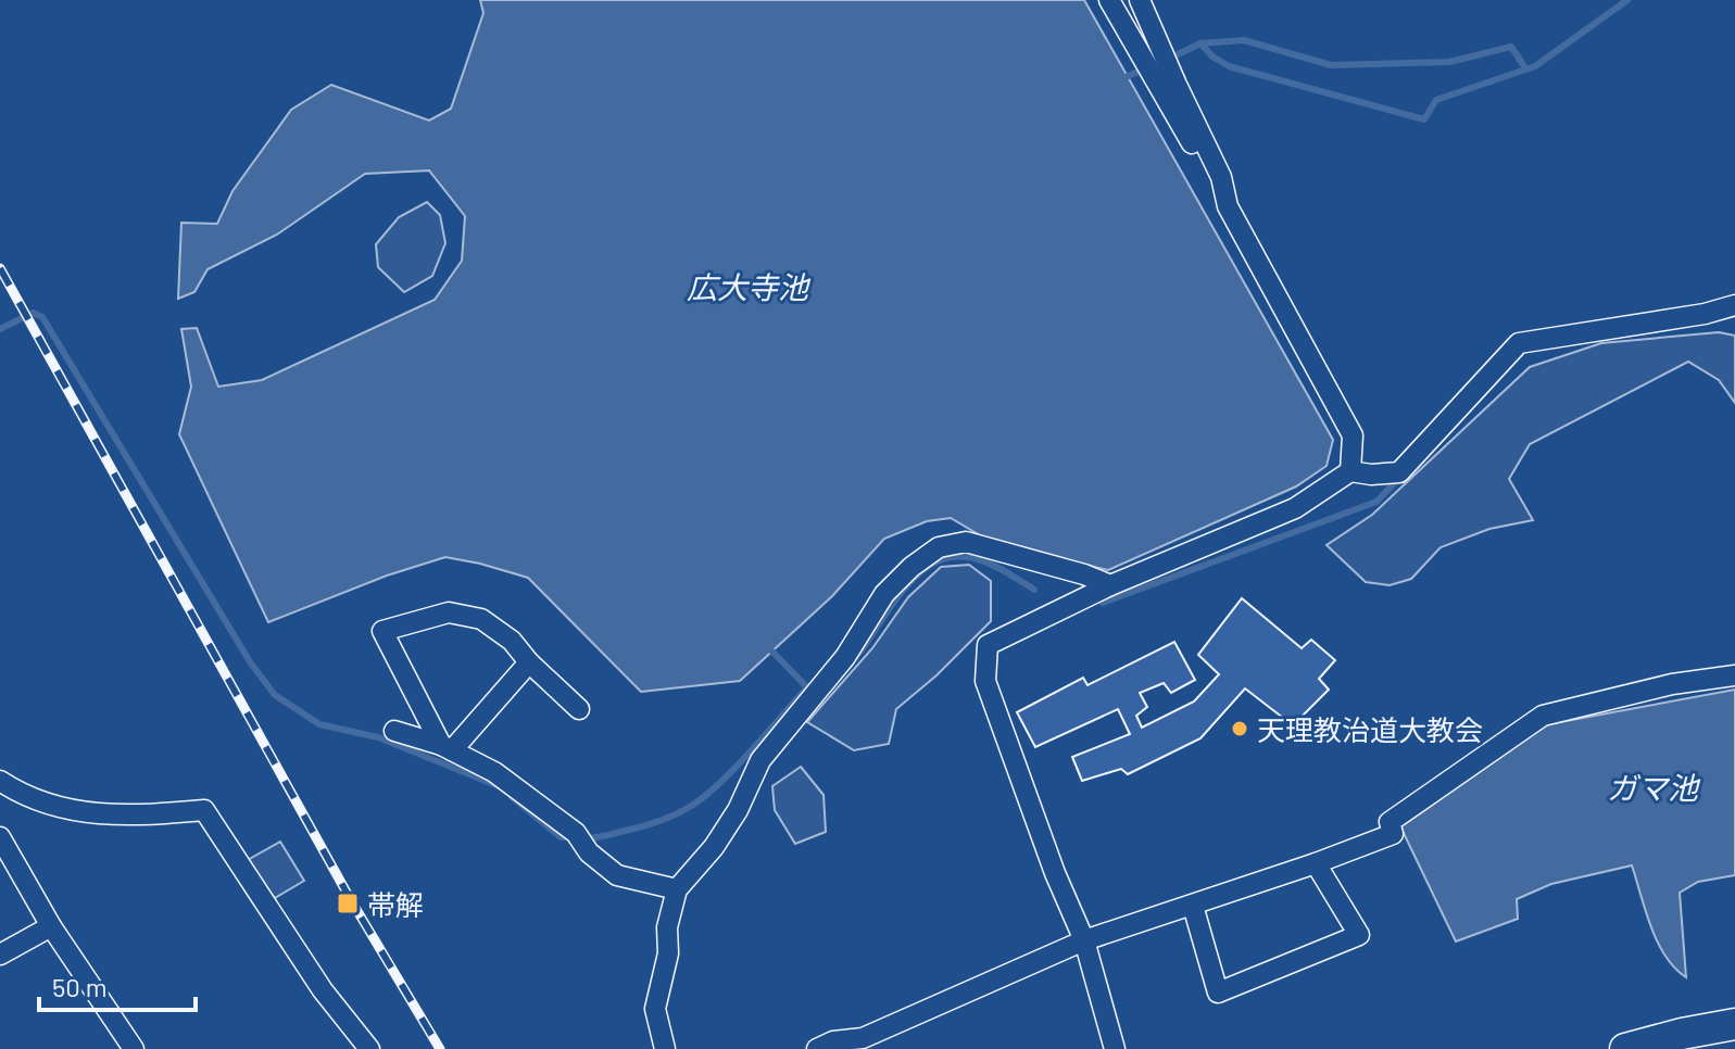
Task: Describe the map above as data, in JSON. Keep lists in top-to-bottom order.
{
  "water": ["広大寺池", "ガマ池"],
  "places": {
    "other": ["天理教治道大教会"],
    "transit": ["帯解"]
  },
  "scale_bar": "50 m"
}
